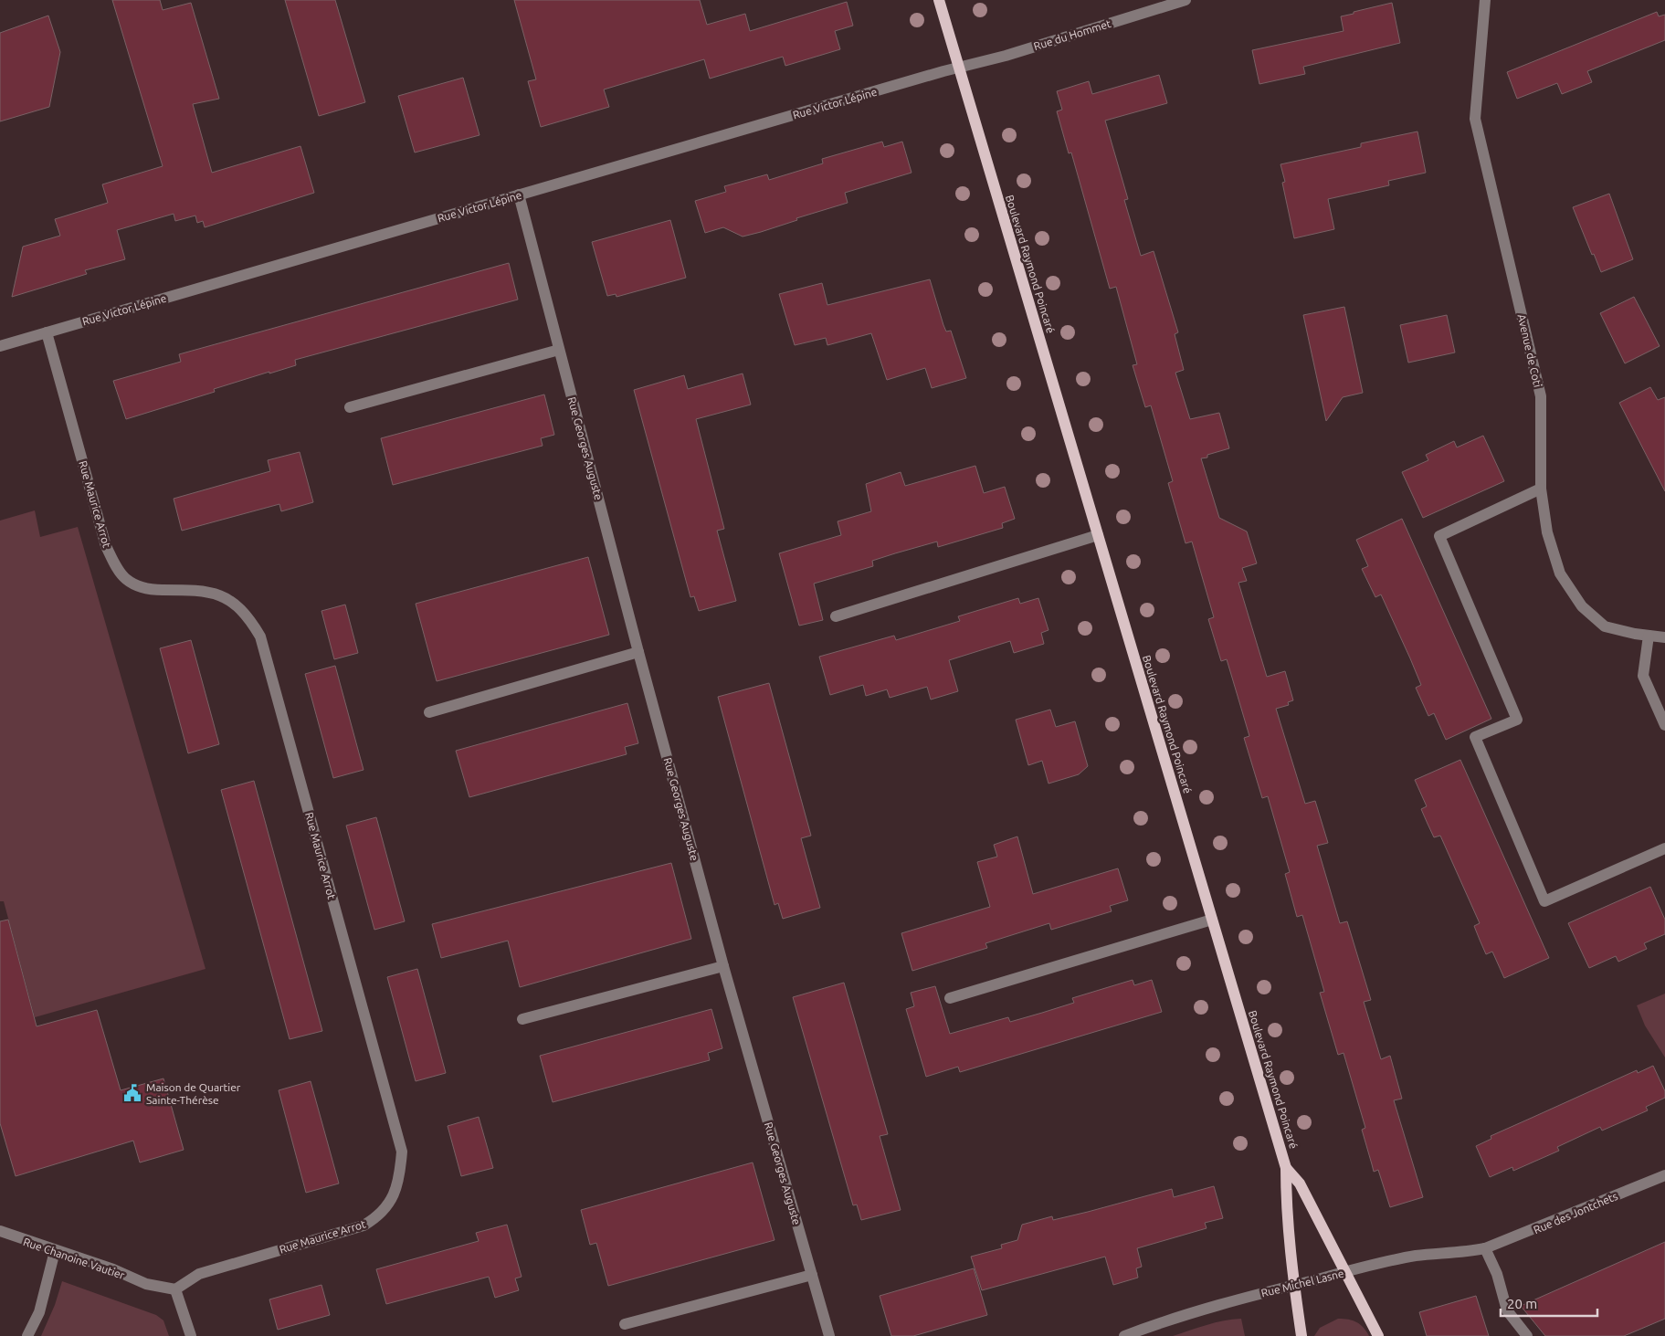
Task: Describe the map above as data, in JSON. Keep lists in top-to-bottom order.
{
  "streets": {
    "main road": ["Boulevard Raymond Poincaré"],
    "street": [
      "Rue du Hommet",
      "Rue Victor Lépine",
      "Avenue de Coti",
      "Rue Georges Auguste",
      "Rue Maurice Arrot",
      "Rue des Jontchets",
      "Rue Chanoine Vautier",
      "Rue Michel Lasne"
    ]
  },
  "crossings": [
    ["Rue du Hommet", "Rue Victor Lépine"],
    ["Rue du Hommet", "Boulevard Raymond Poincaré"],
    ["Rue Victor Lépine", "Boulevard Raymond Poincaré"],
    ["Rue Victor Lépine", "Rue Georges Auguste"],
    ["Rue Victor Lépine", "Rue Maurice Arrot"],
    ["Boulevard Raymond Poincaré", "Rue Michel Lasne"],
    ["Rue Maurice Arrot", "Rue Chanoine Vautier"],
    ["Rue des Jontchets", "Rue Michel Lasne"]
  ],
  "places": {
    "public building": ["Maison de Quartier Sainte-Thérèse"]
  },
  "scale_bar": "20 m"
}
